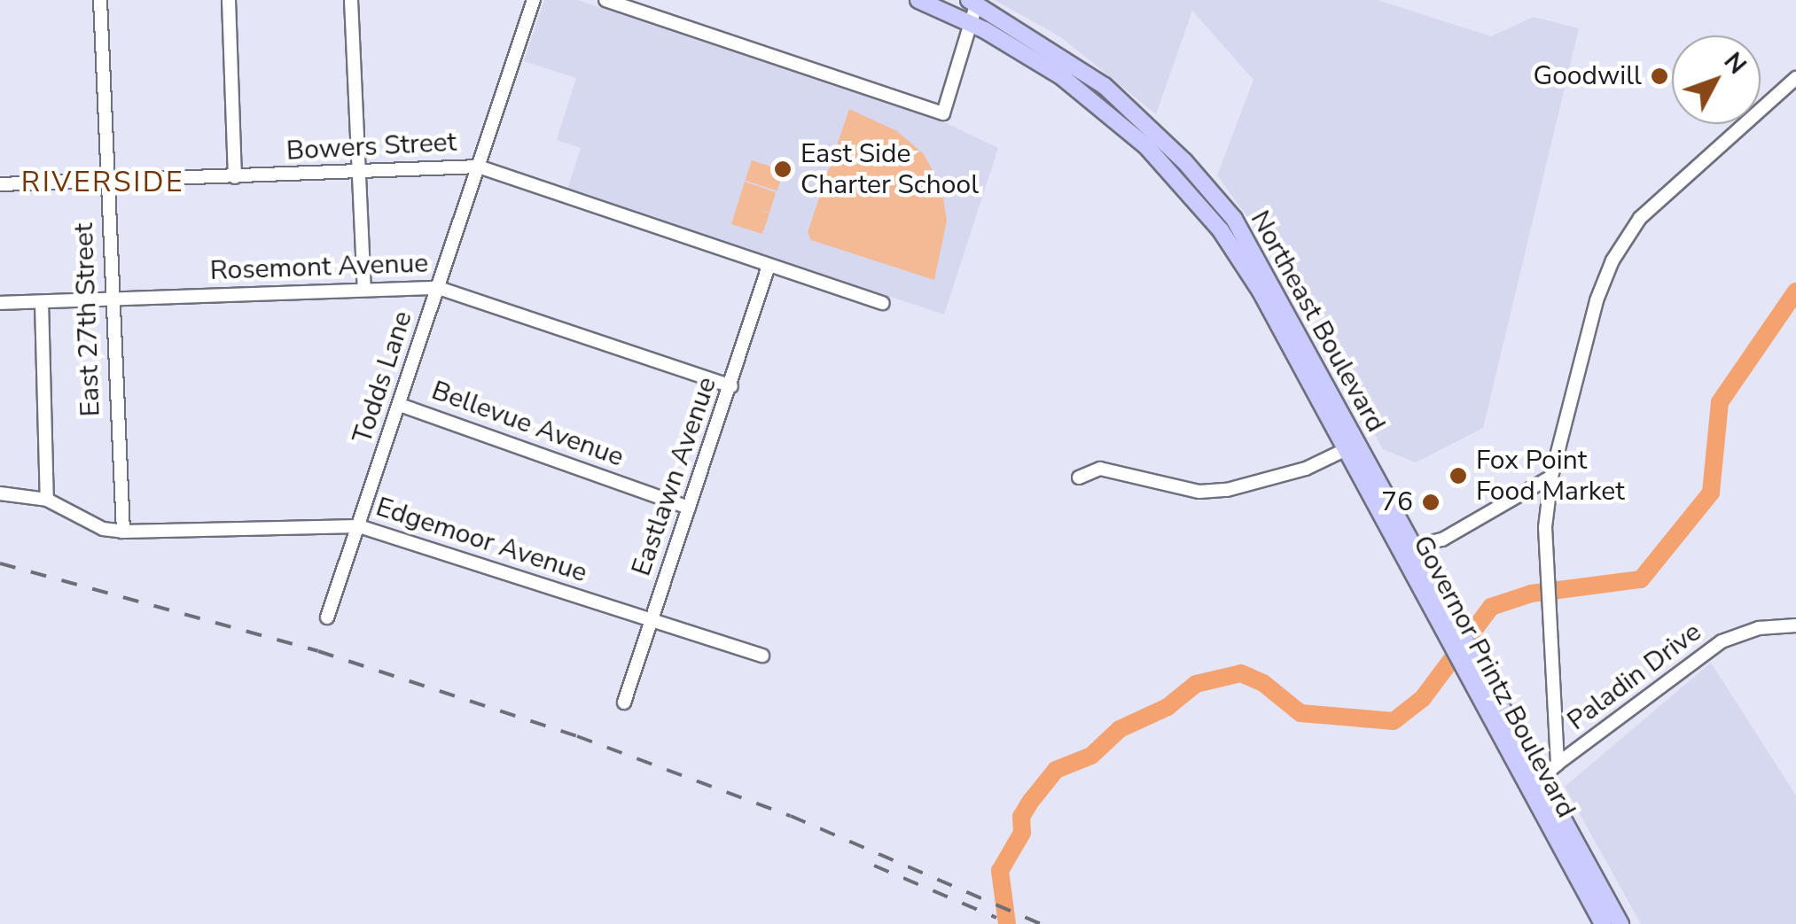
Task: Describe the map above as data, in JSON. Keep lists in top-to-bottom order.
{
  "streets": {
    "main road": ["Northeast Boulevard", "Governor Printz Boulevard"],
    "street": [
      "Bowers Street",
      "Rosemont Avenue",
      "East 27th Street",
      "Todds Lane",
      "Bellevue Avenue",
      "Eastlawn Avenue",
      "Edgemoor Avenue",
      "Paladin Drive"
    ]
  },
  "crossings": [
    ["Bowers Street", "East 27th Street"],
    ["Bowers Street", "Todds Lane"],
    ["Bowers Street", "Eastlawn Avenue"],
    ["Rosemont Avenue", "East 27th Street"],
    ["Rosemont Avenue", "Todds Lane"],
    ["Rosemont Avenue", "Eastlawn Avenue"],
    ["East 27th Street", "Edgemoor Avenue"],
    ["Northeast Boulevard", "Governor Printz Boulevard"],
    ["Todds Lane", "Bellevue Avenue"],
    ["Todds Lane", "Edgemoor Avenue"],
    ["Bellevue Avenue", "Eastlawn Avenue"],
    ["Eastlawn Avenue", "Edgemoor Avenue"],
    ["Governor Printz Boulevard", "Paladin Drive"]
  ],
  "districts": ["RIVERSIDE"],
  "places": [
    "Goodwill",
    "East Side Charter School",
    "Fox Point Food Market",
    "76"
  ],
  "north": "top right"
}
